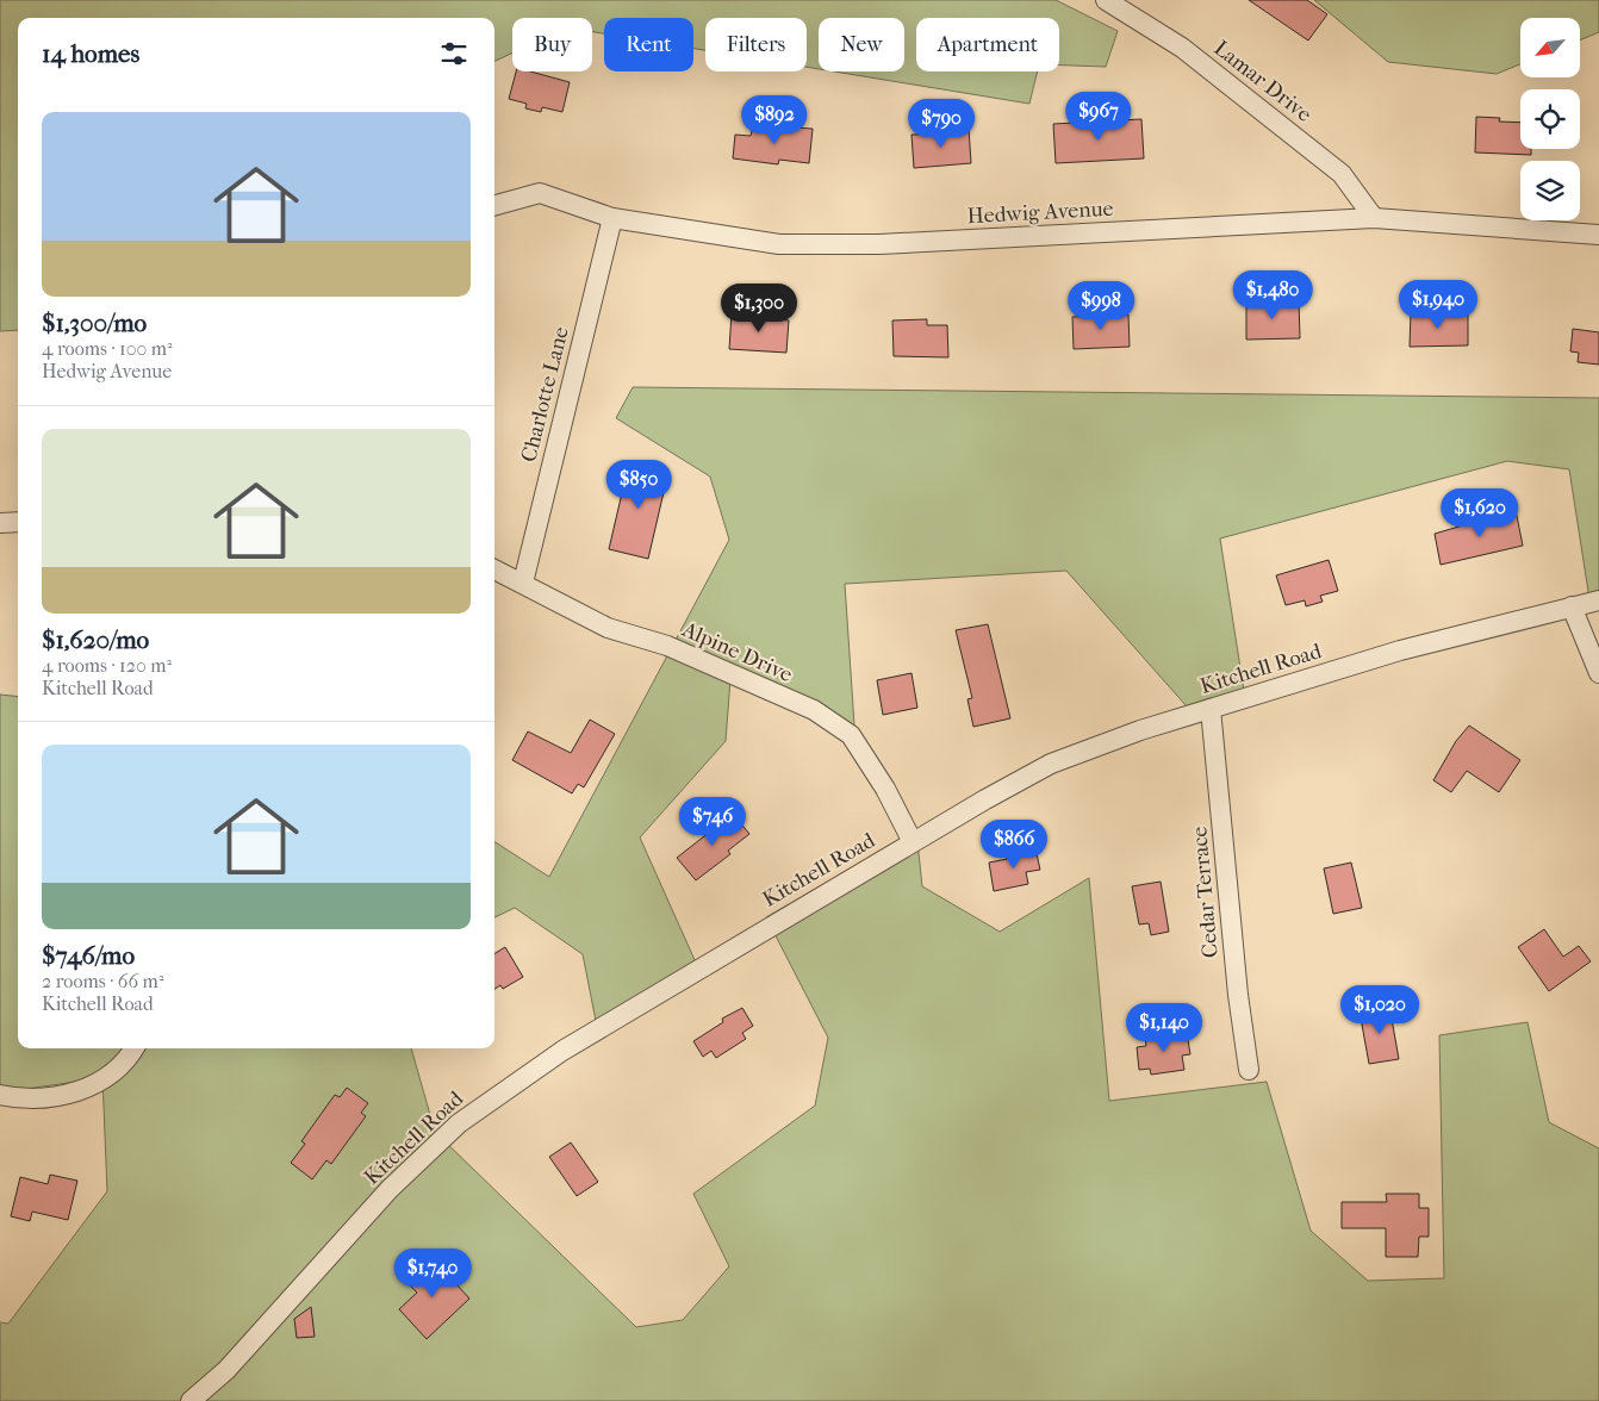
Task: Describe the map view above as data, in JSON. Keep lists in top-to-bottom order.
{
  "streets": {
    "street": [
      "Lamar Drive",
      "Hedwig Avenue",
      "Charlotte Lane",
      "Alpine Drive",
      "Kitchell Road",
      "Cedar Terrace"
    ]
  },
  "crossings": [
    ["Lamar Drive", "Hedwig Avenue"],
    ["Hedwig Avenue", "Charlotte Lane"],
    ["Charlotte Lane", "Alpine Drive"],
    ["Alpine Drive", "Kitchell Road"],
    ["Kitchell Road", "Cedar Terrace"]
  ],
  "north": "bottom left",
  "page": {
    "chip": [
      "Buy",
      "Rent",
      "Filters",
      "New",
      "Apartment"
    ],
    "heading": "14 homes",
    "list": [
      {
        "name": "$1,300/mo",
        "note": "4 rooms · 100 m² · Hedwig Avenue"
      },
      {
        "name": "$1,620/mo",
        "note": "4 rooms · 120 m² · Kitchell Road"
      },
      {
        "name": "$746/mo",
        "note": "2 rooms · 66 m² · Kitchell Road"
      }
    ],
    "price": [
      "$967",
      "$892",
      "$790",
      "$1,480",
      "$1,940",
      "$998",
      "$1,300",
      "$850",
      "$1,620",
      "$746",
      "$866",
      "$1,020",
      "$1,140",
      "$1,740"
    ]
  }
}
